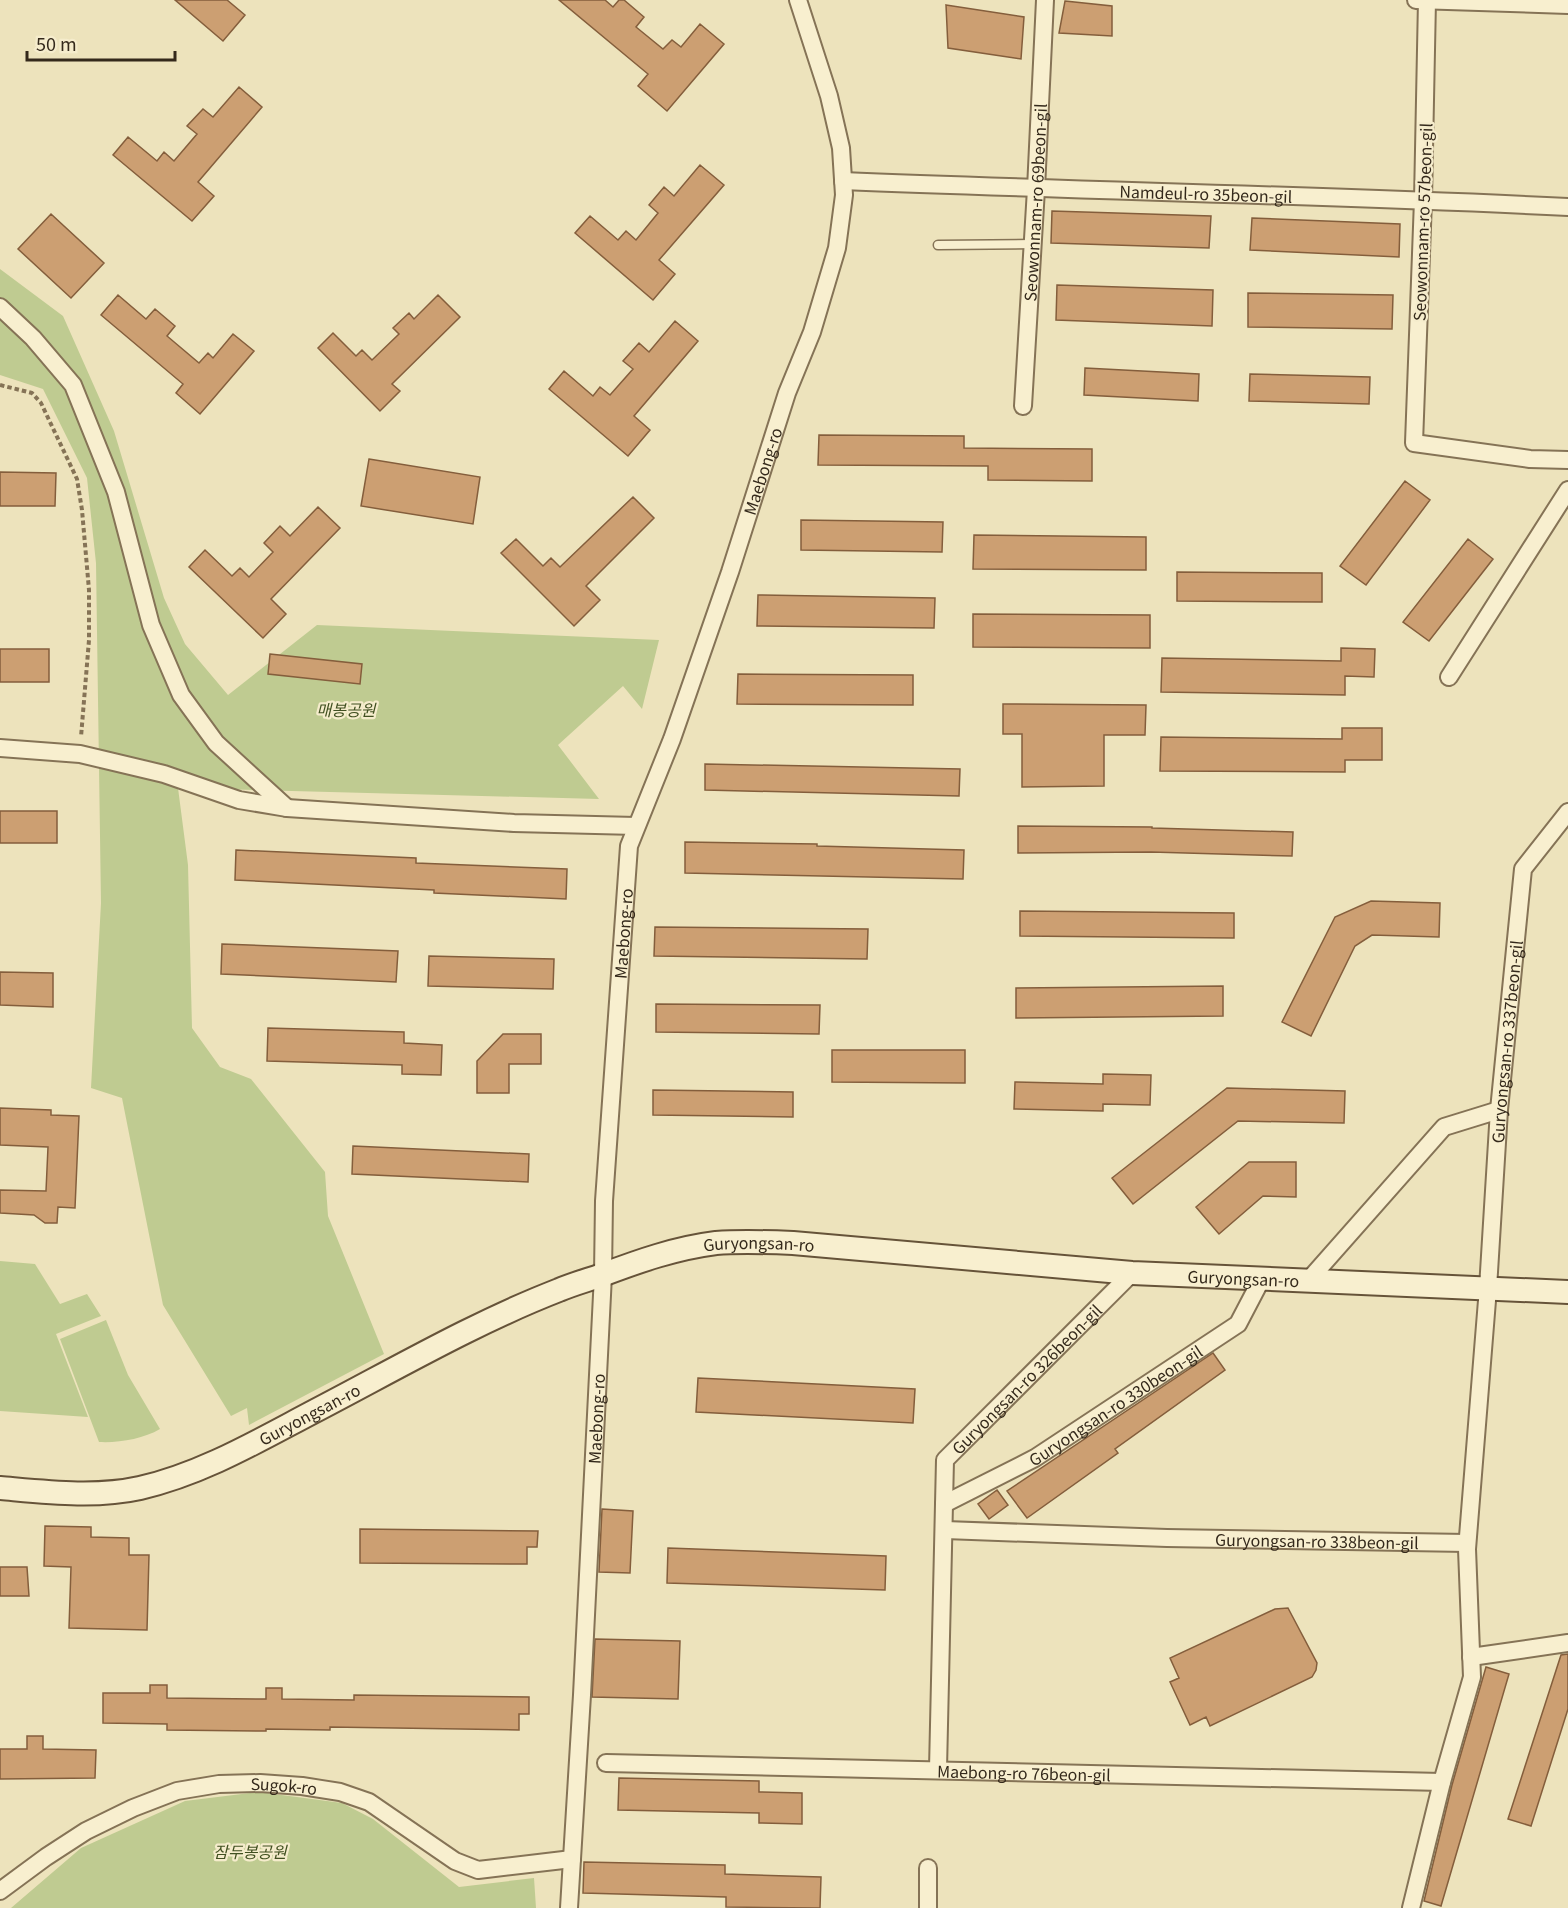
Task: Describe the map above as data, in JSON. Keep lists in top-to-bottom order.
{
  "streets": {
    "street": [
      "Namdeul-ro 35beon-gil",
      "Seowonnam-ro 69beon-gil",
      "Seowonnam-ro 57beon-gil",
      "Maebong-ro",
      "Guryongsan-ro 337beon-gil",
      "Guryongsan-ro",
      "Guryongsan-ro 326beon-gil",
      "Guryongsan-ro 330beon-gil",
      "Guryongsan-ro 338beon-gil",
      "Maebong-ro 76beon-gil",
      "Sugok-ro"
    ]
  },
  "crossings": [
    ["Namdeul-ro 35beon-gil", "Seowonnam-ro 69beon-gil"],
    ["Namdeul-ro 35beon-gil", "Seowonnam-ro 57beon-gil"],
    ["Namdeul-ro 35beon-gil", "Maebong-ro"],
    ["Maebong-ro", "Guryongsan-ro"],
    ["Maebong-ro", "Sugok-ro"],
    ["Guryongsan-ro 337beon-gil", "Guryongsan-ro"],
    ["Guryongsan-ro", "Guryongsan-ro 326beon-gil"],
    ["Guryongsan-ro", "Guryongsan-ro 330beon-gil"],
    ["Guryongsan-ro 326beon-gil", "Guryongsan-ro 330beon-gil"],
    ["Guryongsan-ro 326beon-gil", "Guryongsan-ro 338beon-gil"],
    ["Guryongsan-ro 326beon-gil", "Maebong-ro 76beon-gil"]
  ],
  "parks": ["매봉공원", "잠두봉공원"],
  "scale_bar": "50 m"
}
